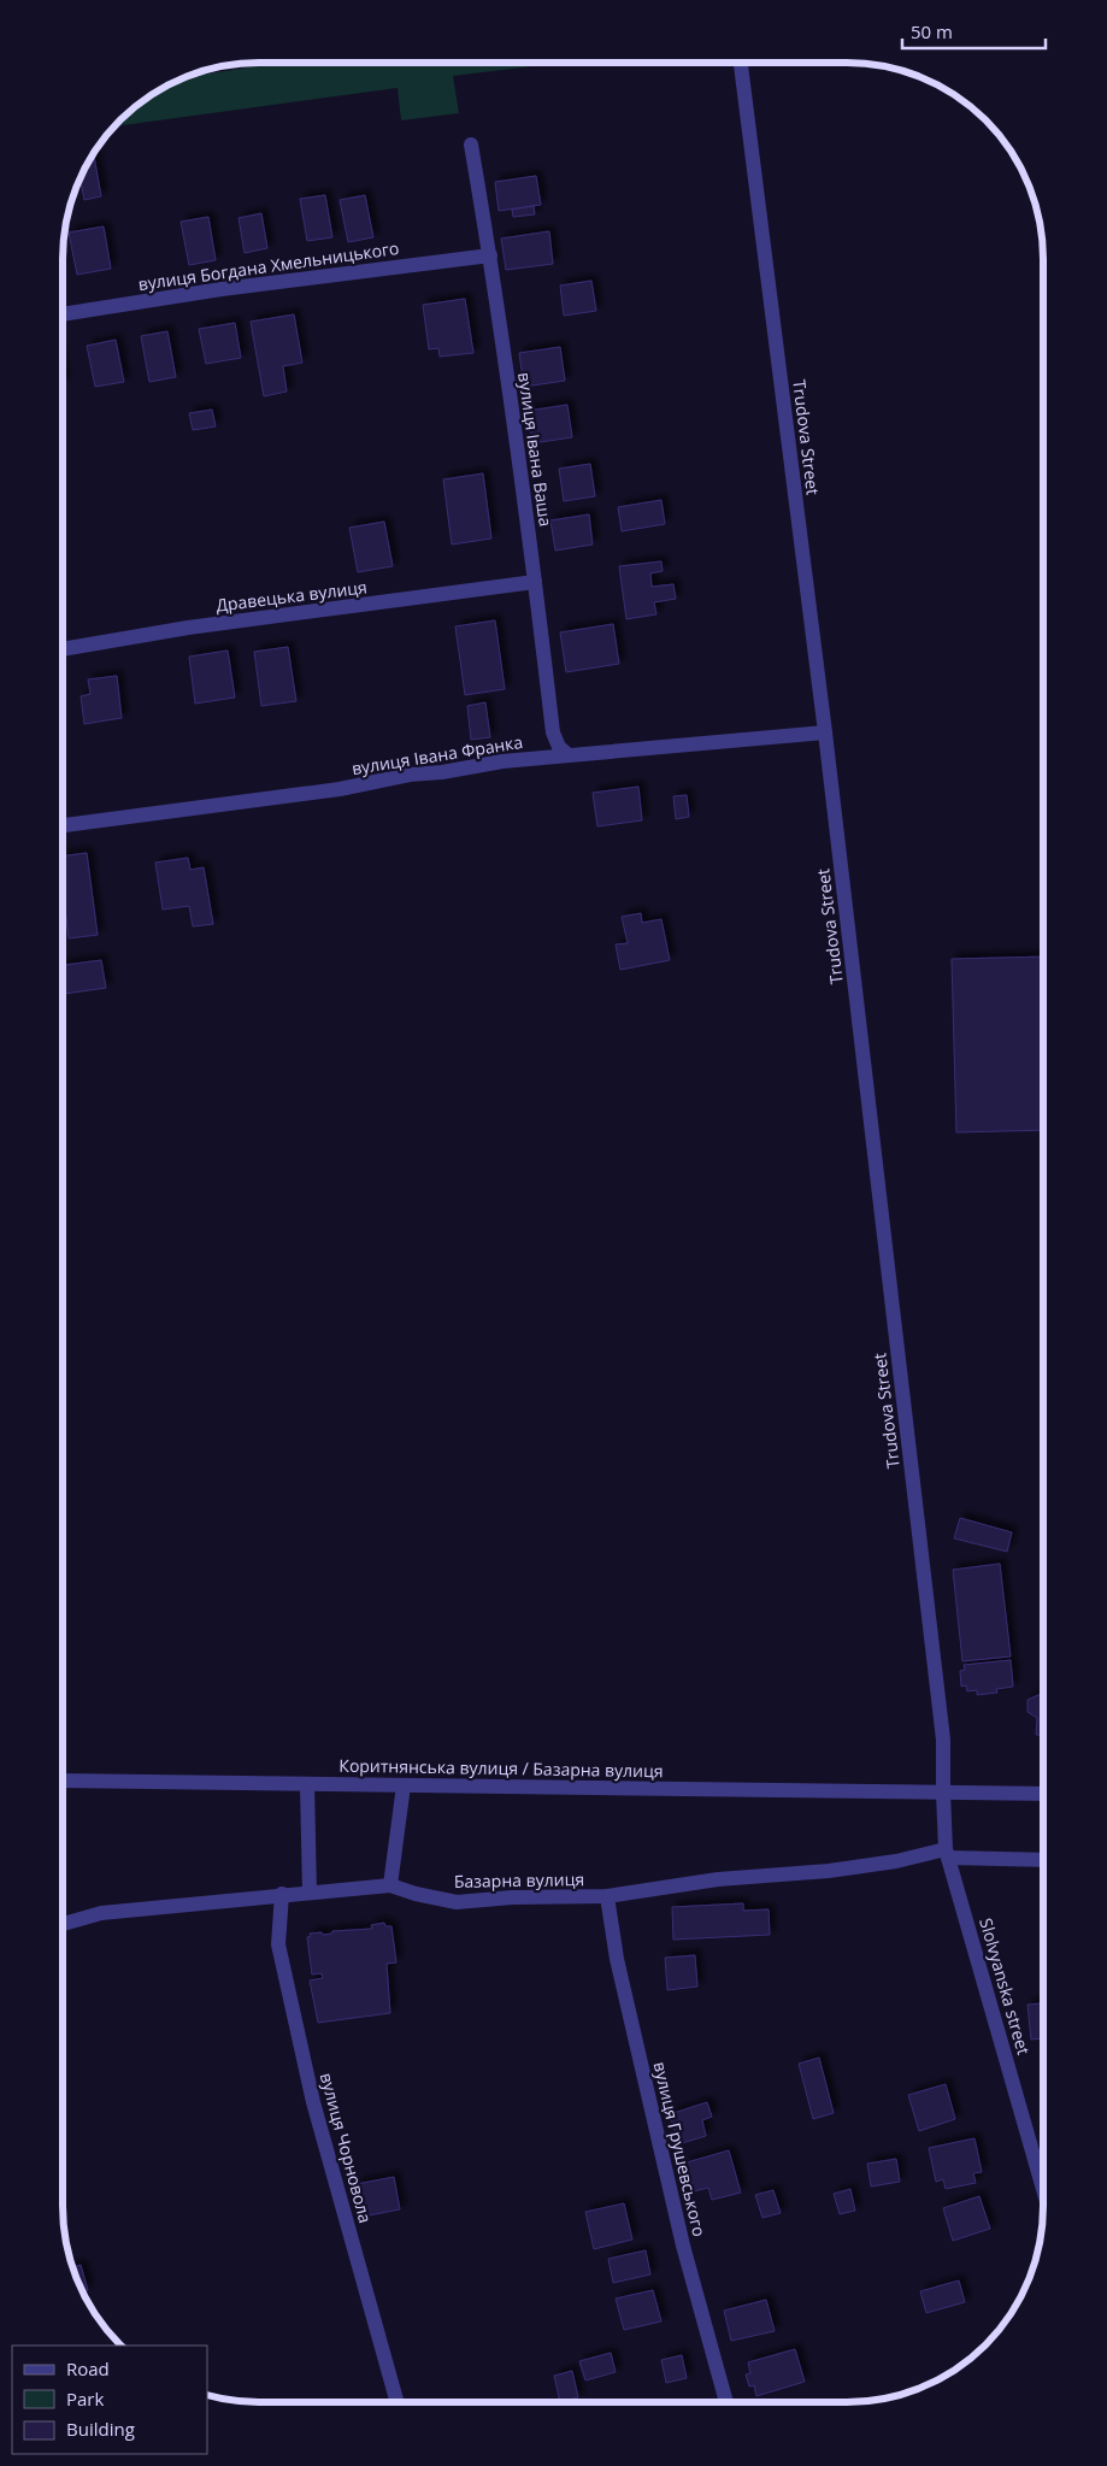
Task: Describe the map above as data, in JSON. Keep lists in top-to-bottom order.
{
  "streets": {
    "street": [
      "вулиця Богдана Хмельницького",
      "Trudova Street",
      "вулиця Івана Ваша",
      "Дравецька вулиця",
      "вулиця Івана Франка",
      "Коритнянська вулиця / Базарна вулиця",
      "Базарна вулиця",
      "Slolvyanska street",
      "вулиця Чорновола",
      "вулиця Грушевського"
    ]
  },
  "crossings": [
    ["вулиця Богдана Хмельницького", "вулиця Івана Ваша"],
    ["Trudova Street", "вулиця Івана Франка"],
    ["Trudova Street", "Коритнянська вулиця / Базарна вулиця"],
    ["Trudova Street", "Slolvyanska street"],
    ["вулиця Івана Ваша", "Дравецька вулиця"],
    ["вулиця Івана Ваша", "вулиця Івана Франка"],
    ["Коритнянська вулиця / Базарна вулиця", "Slolvyanska street"],
    ["Базарна вулиця", "Slolvyanska street"],
    ["Базарна вулиця", "вулиця Чорновола"],
    ["Базарна вулиця", "вулиця Грушевського"]
  ],
  "legend": ["Road", "Park", "Building"],
  "scale_bar": "50 m"
}
